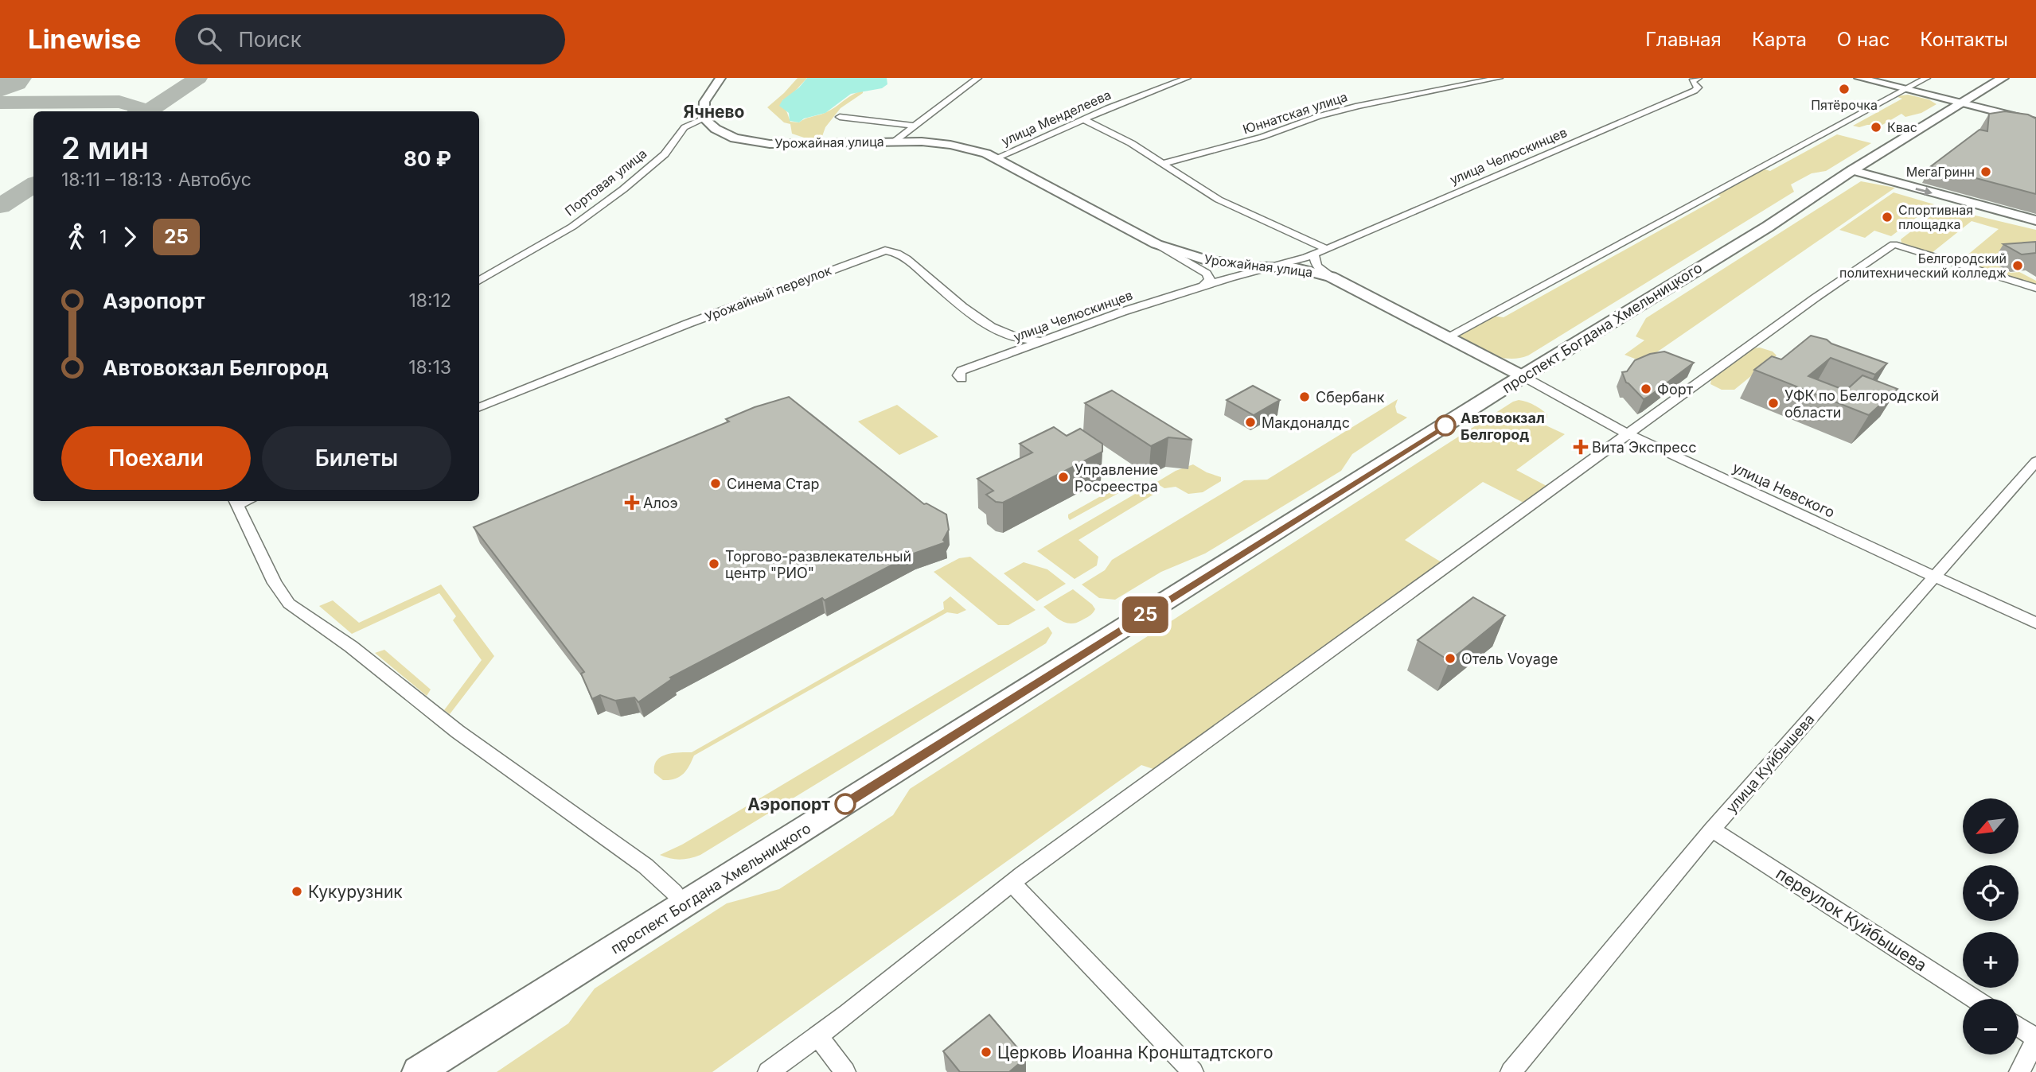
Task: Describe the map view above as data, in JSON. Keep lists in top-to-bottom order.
{
  "streets": {
    "main road": ["проспект Богдана Хмельницкого"],
    "street": [
      "Юннатская улица",
      "улица Менделеева",
      "Урожайная улица",
      "улица Челюскинцев",
      "Портовая улица",
      "Урожайный переулок",
      "улица Невского",
      "улица Куйбышева",
      "переулок Куйбышева"
    ]
  },
  "crossings": [
    ["улица Менделеева", "Урожайная улица"],
    ["Урожайная улица", "улица Челюскинцев"],
    ["Урожайная улица", "Портовая улица"],
    ["Урожайная улица", "проспект Богдана Хмельницкого"],
    ["Урожайная улица", "улица Невского"],
    ["улица Челюскинцев", "Урожайный переулок"],
    ["проспект Богдана Хмельницкого", "улица Невского"],
    ["улица Невского", "улица Куйбышева"],
    ["улица Куйбышева", "переулок Куйбышева"]
  ],
  "districts": ["Ячнево"],
  "places": {
    "other": [
      "Пятёрочка",
      "Квас",
      "МегаГринн",
      "Спортивная площадка",
      "Белгородский политехнический колледж",
      "Форт",
      "Сбербанк",
      "УФК по Белгородской области",
      "Макдоналдс",
      "Автовокзал Белгород",
      "Управление Росреестра",
      "Синема Стар",
      "Торгово-развлекательный центр \"РИО\"",
      "Отель Voyage",
      "Аэропорт",
      "Кукурузник",
      "Церковь Иоанна Кронштадтского"
    ],
    "health": ["Вита Экспресс", "Алоэ"]
  },
  "lines": ["bus line 25"],
  "north": "bottom left",
  "page": {
    "header": "Linewise",
    "search": "Поиск",
    "nav": [
      "Главная",
      "Карта",
      "О нас",
      "Контакты"
    ],
    "on_map": "25",
    "heading": ["2 мин", "18:11 – 18:13 · Автобус", "80 ₽"],
    "legs": ["1", "25"],
    "list": [
      {
        "name": "Аэропорт",
        "value": "18:12"
      },
      {
        "name": "Автовокзал Белгород",
        "value": "18:13"
      }
    ],
    "buttons": ["Поехали", "Билеты"],
    "map_buttons": ["+", "−"]
  }
}
